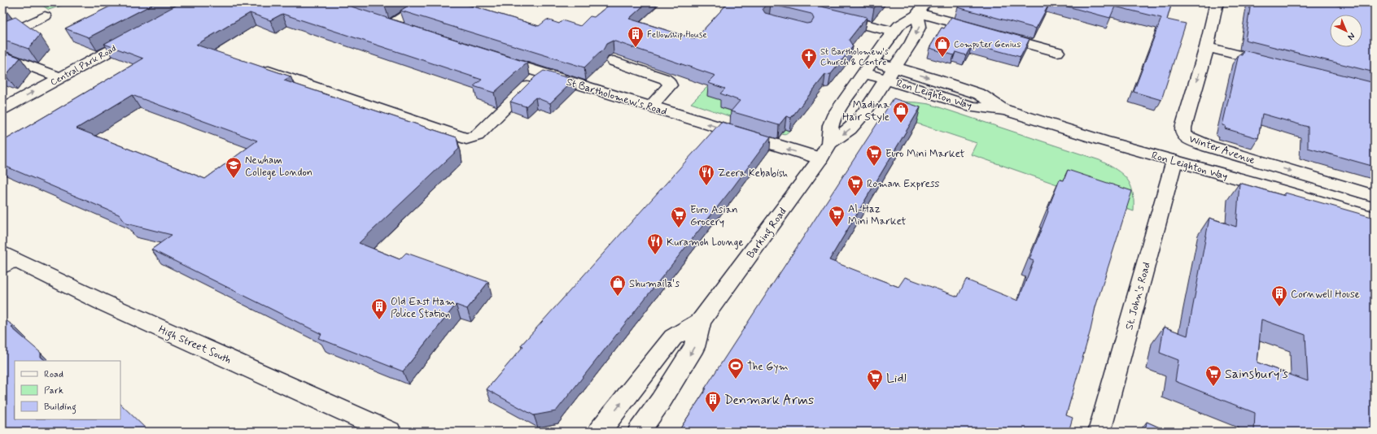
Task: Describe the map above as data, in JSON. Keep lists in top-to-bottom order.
{
  "streets": {
    "main road": [
      "Central Park Road",
      "Ron Leighton Way",
      "St Bartholomew's Road",
      "Winter Avenue",
      "Barking Road",
      "St. John's Road",
      "High Street South"
    ]
  },
  "crossings": [
    ["Ron Leighton Way", "Barking Road"],
    ["Ron Leighton Way", "St. John's Road"],
    ["St Bartholomew's Road", "Barking Road"]
  ],
  "one_way": ["St Bartholomew's Road"],
  "places": {
    "building": [
      "Fellowship House",
      "Cornwell House",
      "Old East Ham Police Station",
      "Denmark Arms"
    ],
    "shop": ["Computer Genius", "Madina Hair Style", "Shumaila's"],
    "church": ["St Bartholomew's Church & Centre"],
    "supermarket": [
      "Euro Mini Market",
      "Roman Express",
      "Al-Haz Mini Market",
      "Euro Asian Grocery",
      "Sainsbury's",
      "Lidl"
    ],
    "school or university": ["Newham College London"],
    "restaurant": ["Zeera Kebabish", "Kuramoh Lounge"],
    "sports": ["The Gym"]
  },
  "legend": ["Road", "Park", "Building"],
  "north": "bottom right"
}
